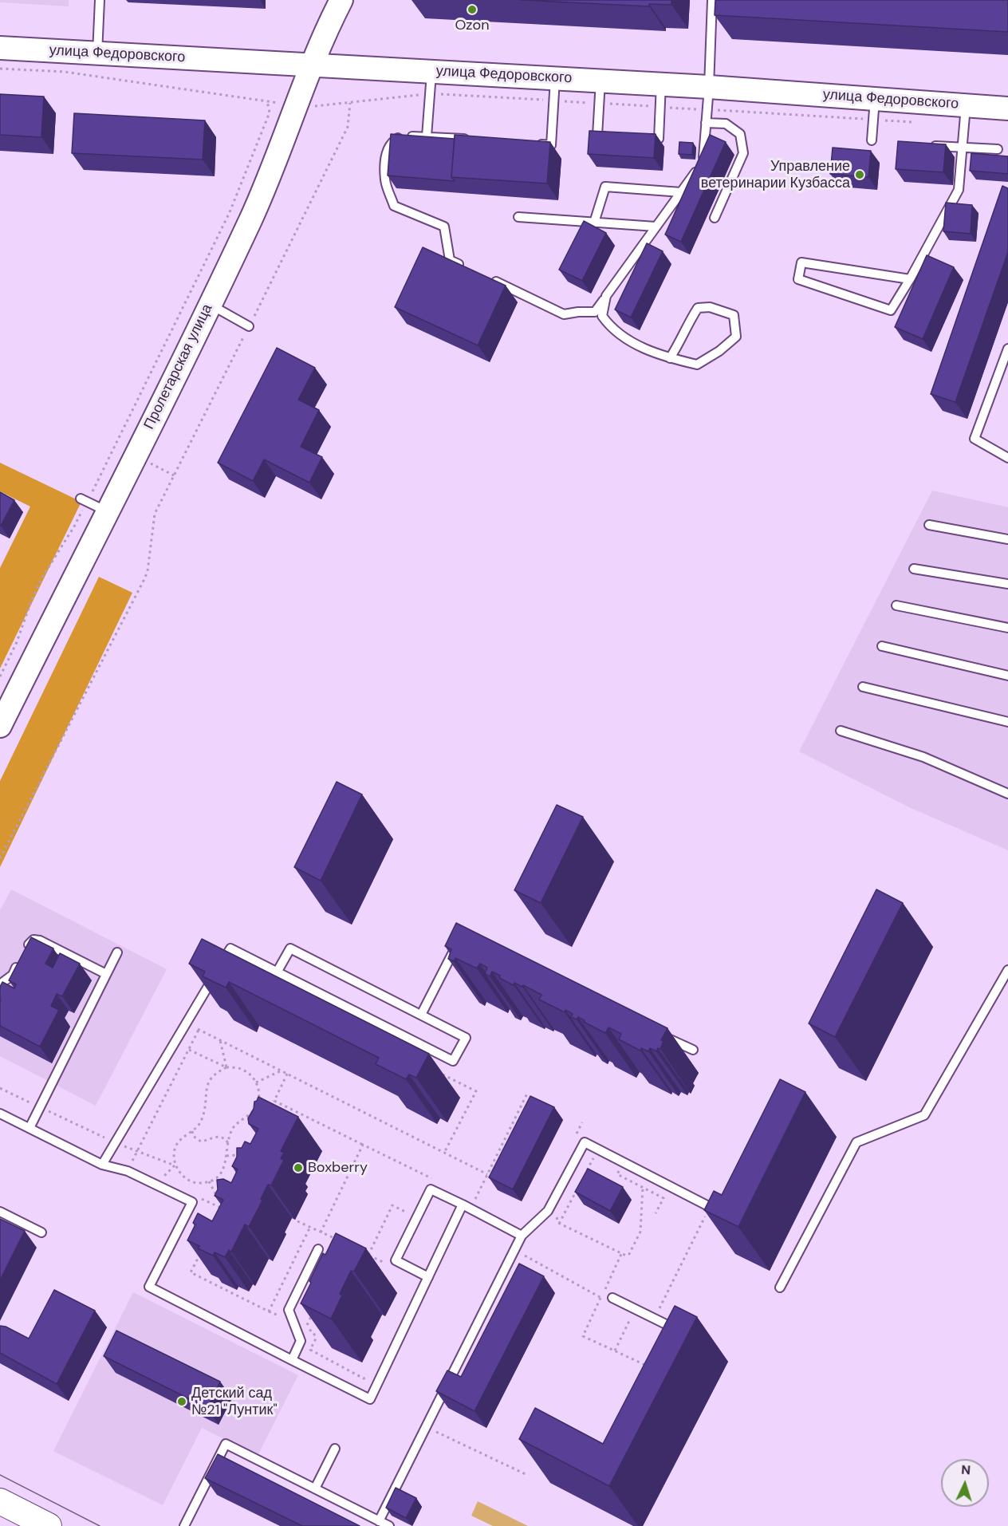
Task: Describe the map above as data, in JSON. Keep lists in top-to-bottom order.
{
  "streets": {
    "street": ["улица Федоровского", "Пролетарская улица"]
  },
  "crossings": [
    ["улица Федоровского", "Пролетарская улица"]
  ],
  "places": [
    "Ozon",
    "Управление ветеринарии Кузбасса",
    "Boxberry",
    "Детский сад №21 \"Лунтик\""
  ],
  "north": "top"
}
